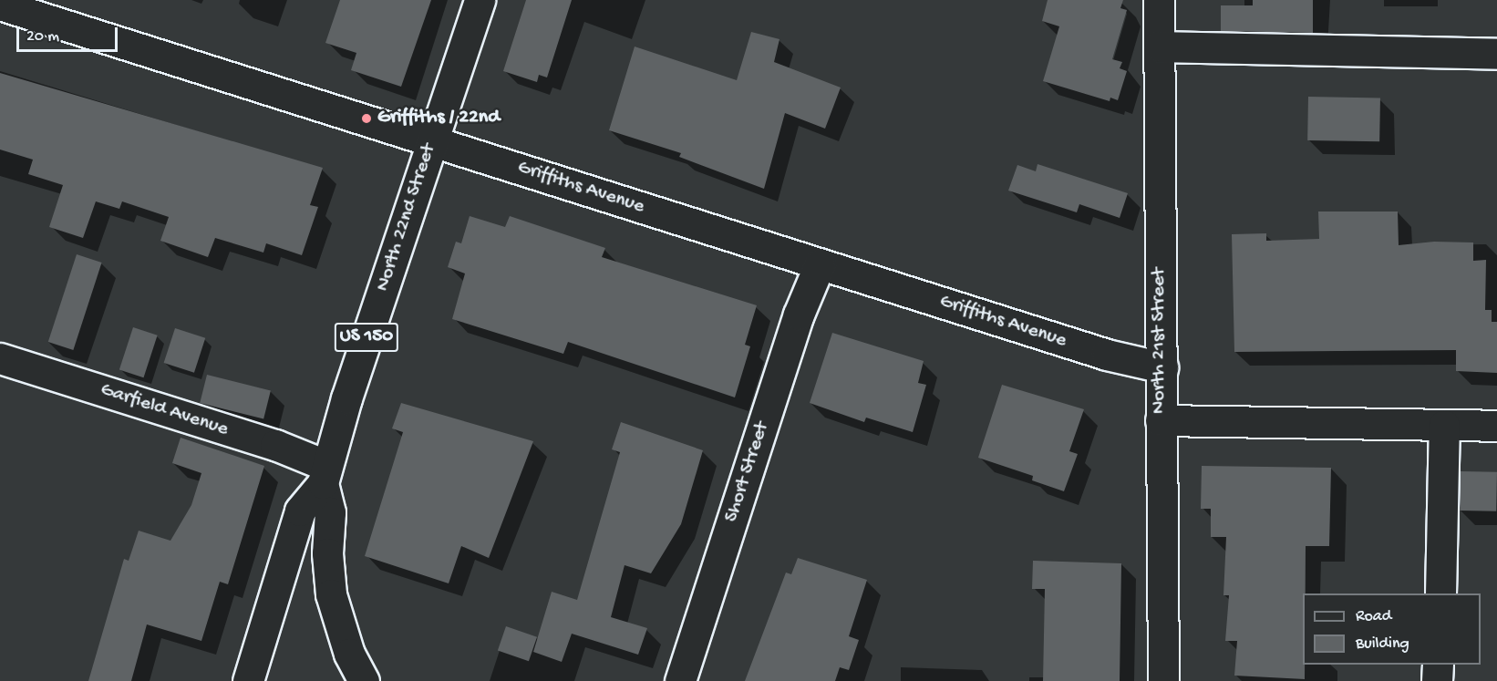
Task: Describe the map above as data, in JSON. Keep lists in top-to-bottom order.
{
  "streets": {
    "street": [
      "Griffiths Avenue",
      "North 22nd Street",
      "US 150",
      "North 21st Street",
      "Garfield Avenue",
      "Short Street"
    ]
  },
  "crossings": [
    ["Griffiths Avenue", "North 22nd Street"],
    ["Griffiths Avenue", "North 21st Street"],
    ["Griffiths Avenue", "Short Street"],
    ["North 22nd Street", "Garfield Avenue"]
  ],
  "places": ["Griffiths / 22nd"],
  "legend": ["Road", "Building"],
  "scale_bar": "20 m"
}
